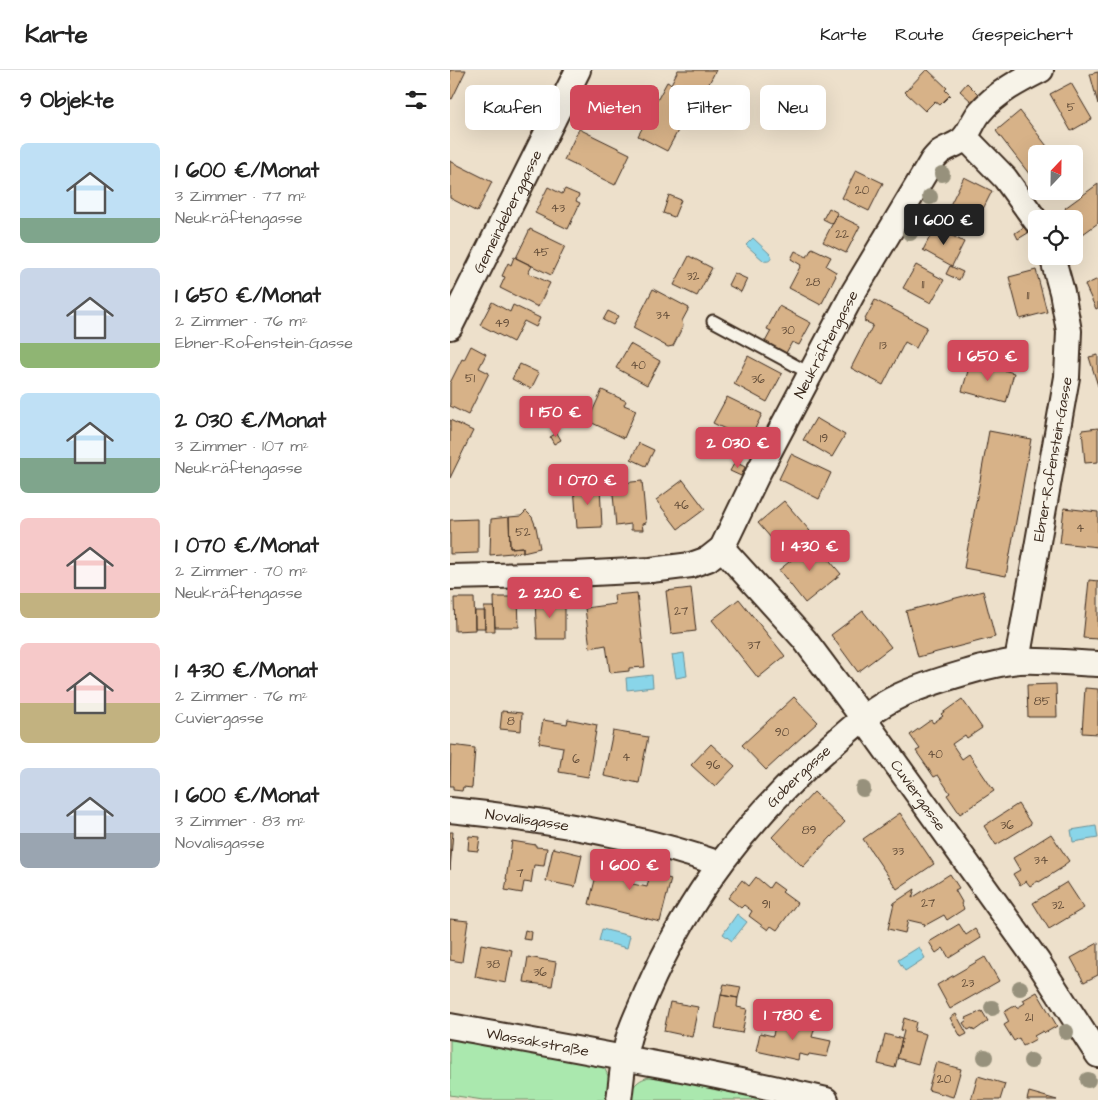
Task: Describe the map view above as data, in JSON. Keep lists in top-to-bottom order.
{
  "streets": {
    "street": [
      "Gemeindeberggasse",
      "Neukräftengasse",
      "Ebner-Rofenstein-Gasse",
      "Gobergasse",
      "Cuviergasse",
      "Novalisgasse",
      "Wlassakstraße"
    ]
  },
  "crossings": [
    ["Neukräftengasse", "Cuviergasse"],
    ["Ebner-Rofenstein-Gasse", "Gobergasse"],
    ["Gobergasse", "Cuviergasse"],
    ["Gobergasse", "Novalisgasse"],
    ["Gobergasse", "Wlassakstraße"]
  ],
  "house_numbers": [
    "5",
    "20",
    "43",
    "22",
    "45",
    "32",
    "28",
    "11",
    "11",
    "34",
    "49",
    "30",
    "13",
    "40",
    "51",
    "36",
    "19",
    "46",
    "4",
    "52",
    "27",
    "37",
    "85",
    "8",
    "90",
    "40",
    "4",
    "6",
    "96",
    "36",
    "89",
    "33",
    "34",
    "7",
    "27",
    "91",
    "32",
    "38",
    "36",
    "23",
    "21",
    "20"
  ],
  "north": "top",
  "page": {
    "header": "Karte",
    "nav": ["Karte", "Route", "Gespeichert"],
    "heading": "9 Objekte",
    "chip": [
      "Kaufen",
      "Mieten",
      "Filter",
      "Neu"
    ],
    "list": [
      {
        "name": "1 600 €/Monat",
        "note": "3 Zimmer · 77 m² · Neukräftengasse"
      },
      {
        "name": "1 650 €/Monat",
        "note": "2 Zimmer · 76 m² · Ebner-Rofenstein-Gasse"
      },
      {
        "name": "2 030 €/Monat",
        "note": "3 Zimmer · 107 m² · Neukräftengasse"
      },
      {
        "name": "1 070 €/Monat",
        "note": "2 Zimmer · 70 m² · Neukräftengasse"
      },
      {
        "name": "1 430 €/Monat",
        "note": "2 Zimmer · 76 m² · Cuviergasse"
      },
      {
        "name": "1 600 €/Monat",
        "note": "3 Zimmer · 83 m² · Novalisgasse"
      }
    ],
    "price": [
      "1 600 €",
      "1 650 €",
      "1 150 €",
      "2 030 €",
      "1 070 €",
      "1 430 €",
      "2 220 €",
      "1 600 €",
      "1 780 €"
    ]
  }
}
